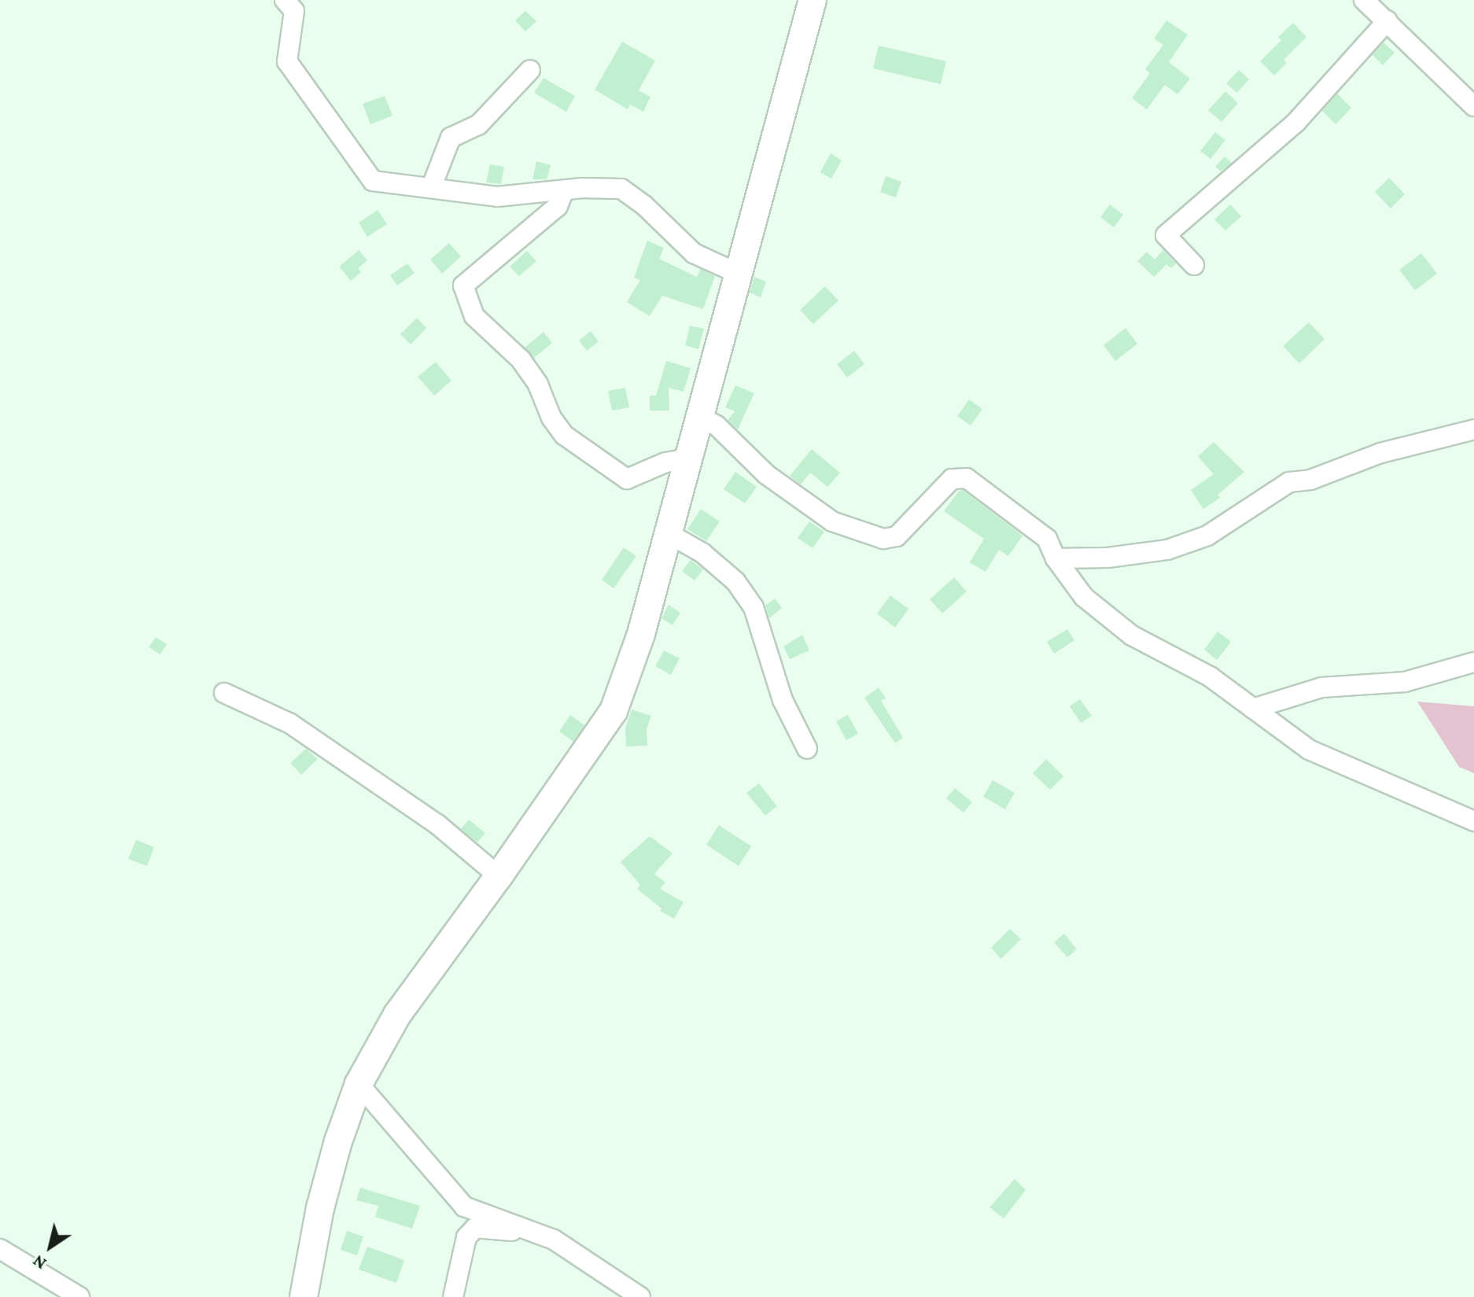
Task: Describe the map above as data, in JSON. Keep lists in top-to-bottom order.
{
  "north": "bottom left"
}
